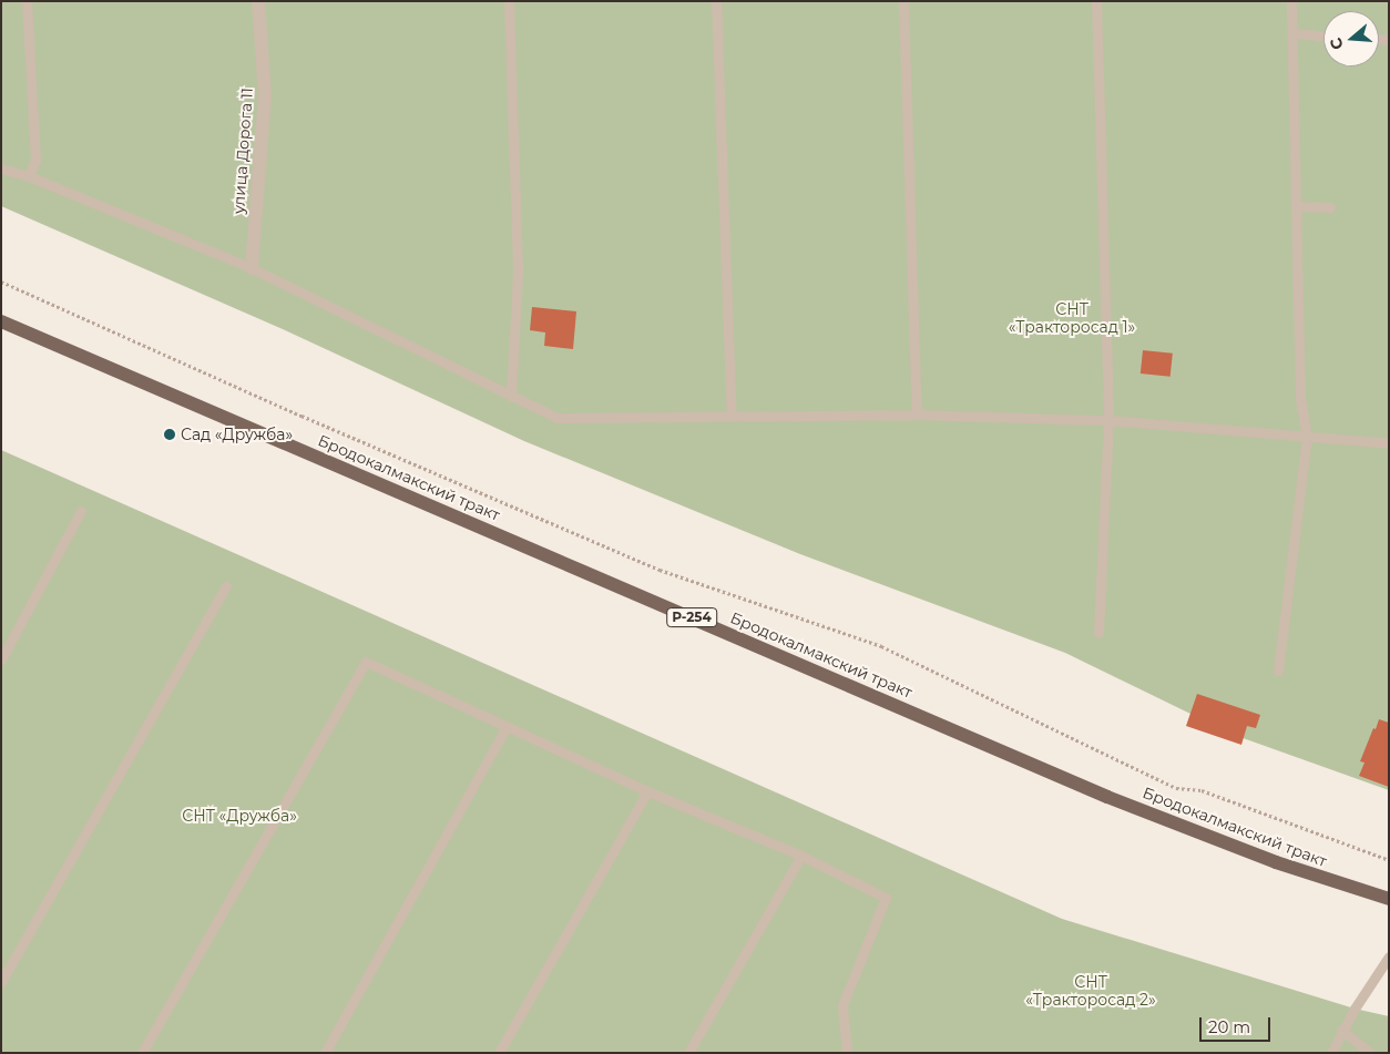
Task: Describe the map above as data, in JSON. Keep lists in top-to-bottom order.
{
  "streets": {
    "main road": ["Бродокалмакский тракт", "Р-254"],
    "street": ["улица Дорога 11"]
  },
  "parks": ["СНТ «Тракторосад 1»", "СНТ «Дружба»", "СНТ «Тракторосад 2»"],
  "places": ["Сад «Дружба»"],
  "scale_bar": "20 m",
  "north": "left"
}
